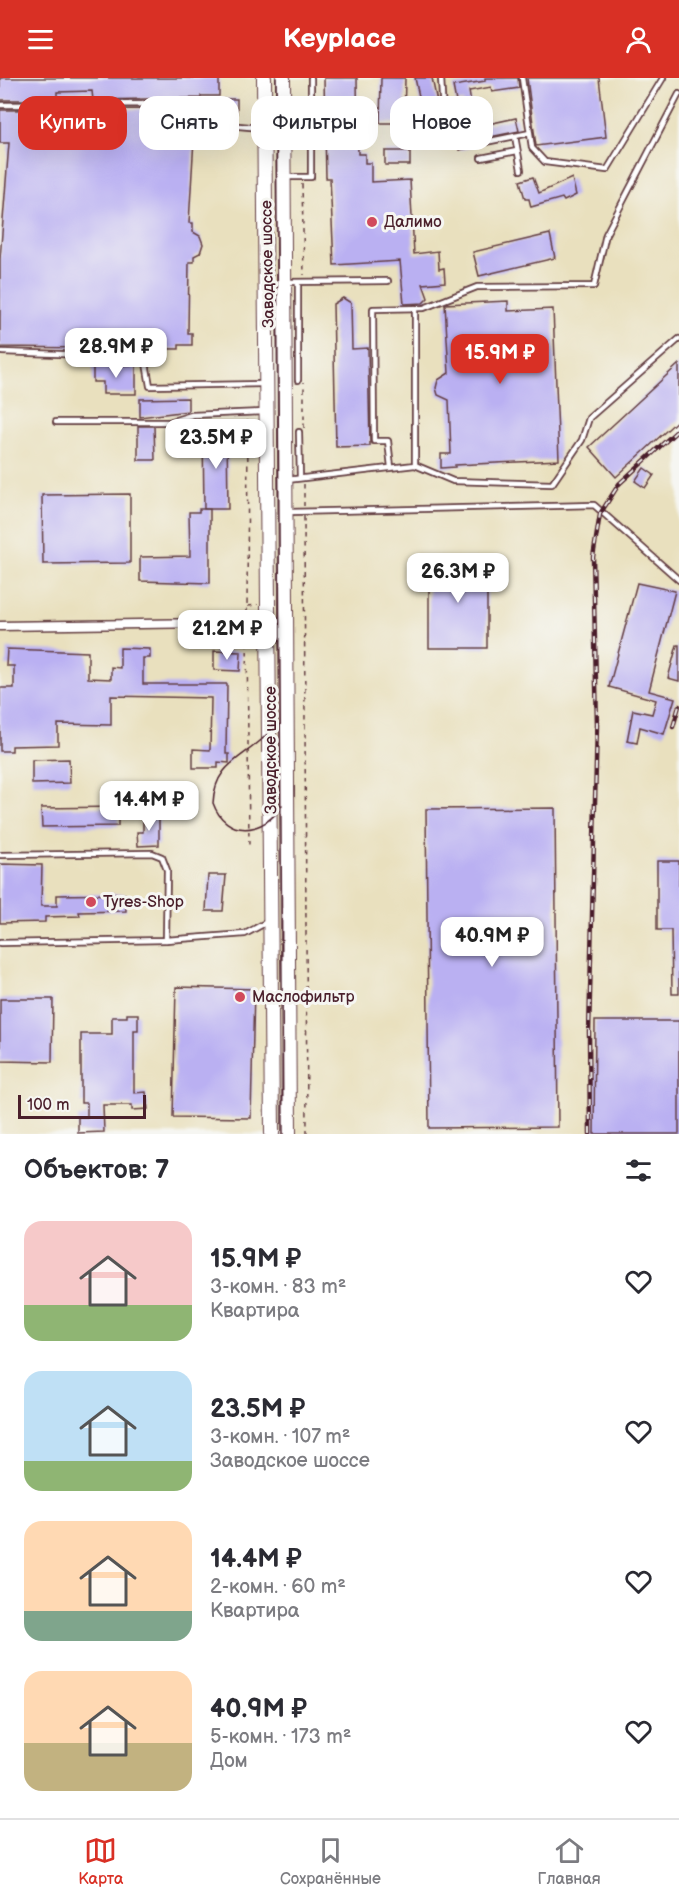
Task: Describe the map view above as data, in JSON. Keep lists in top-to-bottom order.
{
  "streets": {
    "main road": ["Заводское шоссе"]
  },
  "places": ["Далимо", "Tyres-Shop", "Маслофильтр"],
  "scale_bar": "100 m",
  "page": {
    "header": "Keyplace",
    "chip": [
      "Купить",
      "Снять",
      "Фильтры",
      "Новое"
    ],
    "price": [
      "28.9M ₽",
      "15.9M ₽",
      "23.5M ₽",
      "26.3M ₽",
      "21.2M ₽",
      "14.4M ₽",
      "40.9M ₽"
    ],
    "scale": "100 m",
    "heading": "Объектов: 7",
    "list": [
      {
        "name": "15.9M ₽",
        "note": "3-комн. · 83 m² · Квартира"
      },
      {
        "name": "23.5M ₽",
        "note": "3-комн. · 107 m² · Заводское шоссе"
      },
      {
        "name": "14.4M ₽",
        "note": "2-комн. · 60 m² · Квартира"
      },
      {
        "name": "40.9M ₽",
        "note": "5-комн. · 173 m² · Дом"
      }
    ],
    "tabs": ["Карта", "Сохранённые", "Главная"]
  }
}
